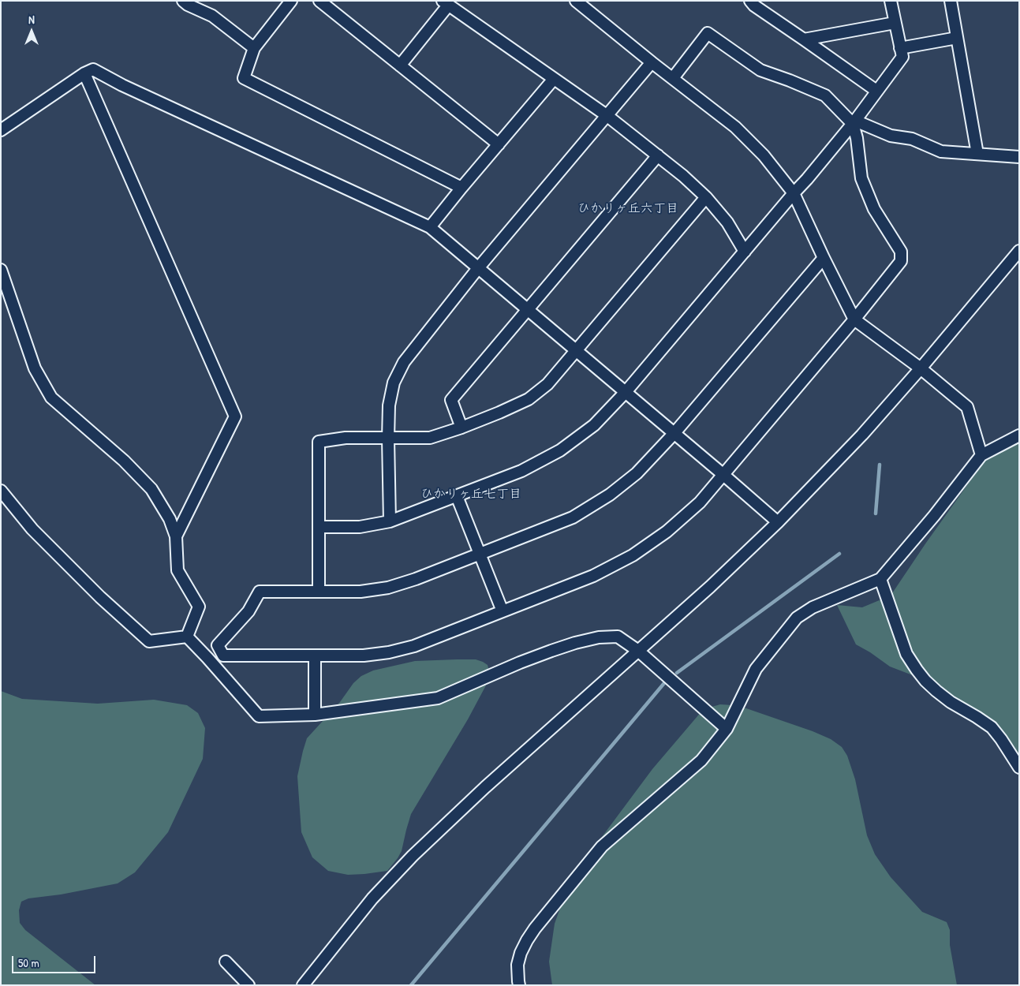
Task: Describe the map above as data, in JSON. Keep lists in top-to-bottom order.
{
  "districts": ["ひかりヶ丘六丁目", "ひかりヶ丘七丁目"],
  "scale_bar": "50 m",
  "north": "top"
}
